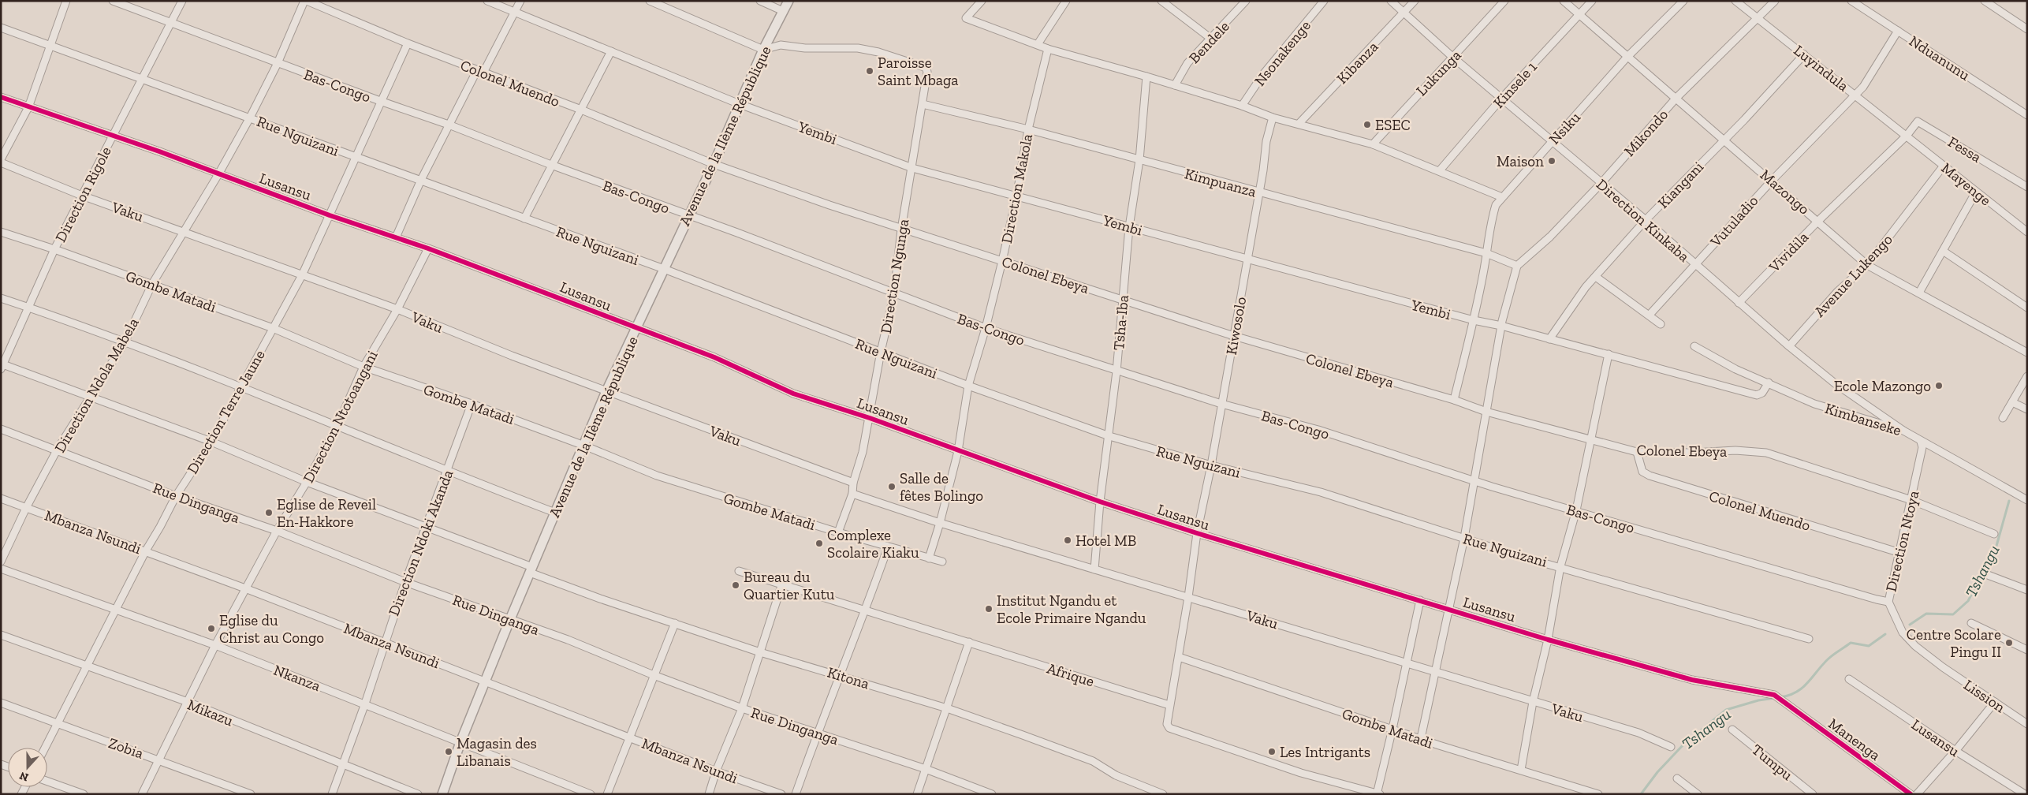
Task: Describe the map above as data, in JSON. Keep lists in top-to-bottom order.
{
  "streets": {
    "street": [
      "Bendele",
      "Nsonakenge",
      "Nduanunu",
      "Kibanza",
      "Luyindula",
      "Lukunga",
      "Colonel Muendo",
      "Kinsele 1",
      "Bas-Congo",
      "Nsiku",
      "Yembi",
      "Mikondo",
      "Rue Nguizani",
      "Avenue de la IIème République",
      "Fessa",
      "Kimpuanza",
      "Mayenge",
      "Kiangani",
      "Lusansu",
      "Direction Makola",
      "Mazongo",
      "Direction Rigole",
      "Vaku",
      "Direction Kinkaba",
      "Vutuladio",
      "Vividila",
      "Colonel Ebeya",
      "Avenue Lukengo",
      "Direction Ngunga",
      "Gombe Matadi",
      "Tsha-Iba",
      "Kiwosolo",
      "Direction Ndola Mabela",
      "Direction Terre Jaune",
      "Direction Ntotoangani",
      "Kimbanseke",
      "Rue Dinganga",
      "Mbanza Nsundi",
      "Direction Ntoya",
      "Direction Ndoki Akanda",
      "Afrique",
      "Nkanza",
      "Kitona",
      "Lission",
      "Mikazu",
      "Manenga",
      "Zobia",
      "Tumpu"
    ]
  },
  "crossings": [
    ["Nduanunu", "Vutuladio"],
    ["Kibanza", "Direction Kinkaba"],
    ["Luyindula", "Mikondo"],
    ["Luyindula", "Fessa"],
    ["Luyindula", "Mayenge"],
    ["Luyindula", "Kiangani"],
    ["Luyindula", "Vutuladio"],
    ["Luyindula", "Vividila"],
    ["Lukunga", "Direction Kinkaba"],
    ["Colonel Muendo", "Avenue de la IIème République"],
    ["Colonel Muendo", "Colonel Ebeya"],
    ["Colonel Muendo", "Direction Ndola Mabela"],
    ["Colonel Muendo", "Direction Terre Jaune"],
    ["Colonel Muendo", "Direction Ntoya"],
    ["Kinsele 1", "Mazongo"],
    ["Kinsele 1", "Direction Kinkaba"],
    ["Bas-Congo", "Avenue de la IIème République"],
    ["Bas-Congo", "Direction Makola"],
    ["Bas-Congo", "Direction Rigole"],
    ["Bas-Congo", "Direction Ngunga"],
    ["Bas-Congo", "Tsha-Iba"],
    ["Bas-Congo", "Kiwosolo"],
    ["Bas-Congo", "Direction Ndola Mabela"],
    ["Bas-Congo", "Direction Terre Jaune"],
    ["Bas-Congo", "Direction Ntoya"],
    ["Nsiku", "Yembi"],
    ["Nsiku", "Kimpuanza"],
    ["Nsiku", "Mazongo"],
    ["Nsiku", "Direction Kinkaba"],
    ["Nsiku", "Colonel Ebeya"],
    ["Yembi", "Avenue de la IIème République"],
    ["Yembi", "Kiangani"],
    ["Yembi", "Direction Makola"],
    ["Yembi", "Direction Ngunga"],
    ["Yembi", "Tsha-Iba"],
    ["Yembi", "Kiwosolo"],
    ["Yembi", "Kimbanseke"],
    ["Mikondo", "Kimpuanza"],
    ["Mikondo", "Mazongo"],
    ["Mikondo", "Direction Kinkaba"],
    ["Rue Nguizani", "Avenue de la IIème République"],
    ["Rue Nguizani", "Direction Makola"],
    ["Rue Nguizani", "Direction Rigole"],
    ["Rue Nguizani", "Direction Ngunga"],
    ["Rue Nguizani", "Tsha-Iba"],
    ["Rue Nguizani", "Kiwosolo"],
    ["Rue Nguizani", "Direction Ndola Mabela"],
    ["Rue Nguizani", "Direction Terre Jaune"],
    ["Avenue de la IIème République", "Lusansu"],
    ["Avenue de la IIème République", "Vaku"],
    ["Avenue de la IIème République", "Colonel Ebeya"],
    ["Avenue de la IIème République", "Direction Ngunga"],
    ["Avenue de la IIème République", "Gombe Matadi"],
    ["Avenue de la IIème République", "Rue Dinganga"],
    ["Avenue de la IIème République", "Mbanza Nsundi"],
    ["Avenue de la IIème République", "Nkanza"],
    ["Avenue de la IIème République", "Kitona"],
    ["Fessa", "Mayenge"],
    ["Fessa", "Vividila"],
    ["Kimpuanza", "Direction Makola"],
    ["Kimpuanza", "Direction Ngunga"],
    ["Kimpuanza", "Tsha-Iba"],
    ["Kimpuanza", "Kiwosolo"],
    ["Mayenge", "Vividila"],
    ["Mayenge", "Avenue Lukengo"],
    ["Kiangani", "Mazongo"],
    ["Kiangani", "Direction Kinkaba"],
    ["Lusansu", "Direction Makola"],
    ["Lusansu", "Direction Rigole"],
    ["Lusansu", "Direction Ngunga"],
    ["Lusansu", "Tsha-Iba"],
    ["Lusansu", "Kiwosolo"],
    ["Lusansu", "Direction Ndola Mabela"],
    ["Lusansu", "Direction Terre Jaune"],
    ["Lusansu", "Direction Ntotoangani"],
    ["Lusansu", "Manenga"],
    ["Direction Makola", "Vaku"],
    ["Direction Makola", "Colonel Ebeya"],
    ["Direction Makola", "Gombe Matadi"],
    ["Mazongo", "Vutuladio"],
    ["Mazongo", "Vividila"],
    ["Mazongo", "Avenue Lukengo"],
    ["Direction Rigole", "Vaku"],
    ["Direction Rigole", "Gombe Matadi"],
    ["Direction Rigole", "Kitona"],
    ["Vaku", "Direction Ngunga"],
    ["Vaku", "Tsha-Iba"],
    ["Vaku", "Kiwosolo"],
    ["Vaku", "Direction Ndola Mabela"],
    ["Vaku", "Direction Terre Jaune"],
    ["Vaku", "Direction Ntotoangani"],
    ["Direction Kinkaba", "Vutuladio"],
    ["Direction Kinkaba", "Vividila"],
    ["Direction Kinkaba", "Avenue Lukengo"],
    ["Direction Kinkaba", "Kimbanseke"],
    ["Colonel Ebeya", "Direction Ngunga"],
    ["Colonel Ebeya", "Tsha-Iba"],
    ["Colonel Ebeya", "Kiwosolo"],
    ["Colonel Ebeya", "Direction Ntoya"],
    ["Direction Ngunga", "Gombe Matadi"],
    ["Gombe Matadi", "Kiwosolo"],
    ["Gombe Matadi", "Direction Ndola Mabela"],
    ["Gombe Matadi", "Direction Terre Jaune"],
    ["Gombe Matadi", "Direction Ntotoangani"],
    ["Gombe Matadi", "Direction Ndoki Akanda"],
    ["Kiwosolo", "Afrique"],
    ["Direction Ndola Mabela", "Rue Dinganga"],
    ["Direction Ndola Mabela", "Mbanza Nsundi"],
    ["Direction Ndola Mabela", "Kitona"],
    ["Direction Terre Jaune", "Rue Dinganga"],
    ["Direction Terre Jaune", "Mbanza Nsundi"],
    ["Direction Terre Jaune", "Nkanza"],
    ["Direction Terre Jaune", "Kitona"],
    ["Direction Terre Jaune", "Mikazu"],
    ["Direction Terre Jaune", "Zobia"],
    ["Direction Ntotoangani", "Rue Dinganga"],
    ["Direction Ntotoangani", "Mbanza Nsundi"],
    ["Direction Ntotoangani", "Nkanza"],
    ["Direction Ntotoangani", "Kitona"],
    ["Direction Ntotoangani", "Mikazu"],
    ["Direction Ntotoangani", "Zobia"],
    ["Kimbanseke", "Direction Ntoya"],
    ["Rue Dinganga", "Direction Ndoki Akanda"],
    ["Mbanza Nsundi", "Direction Ndoki Akanda"],
    ["Direction Ntoya", "Lission"],
    ["Direction Ndoki Akanda", "Nkanza"],
    ["Direction Ndoki Akanda", "Kitona"],
    ["Direction Ndoki Akanda", "Mikazu"]
  ],
  "water": ["Tshangu"],
  "places": [
    "Paroisse Saint Mbaga",
    "ESEC",
    "Maison",
    "Ecole Mazongo",
    "Salle de fêtes Bolingo",
    "Eglise de Reveil En-Hakkore",
    "Hotel MB",
    "Complexe Scolaire Kiaku",
    "Bureau du Quartier Kutu",
    "Institut Ngandu et Ecole Primaire Ngandu",
    "Eglise du Christ au Congo",
    "Centre Scolare Pingu II",
    "Magasin des Libanais",
    "Les Intrigants"
  ],
  "north": "bottom"
}
